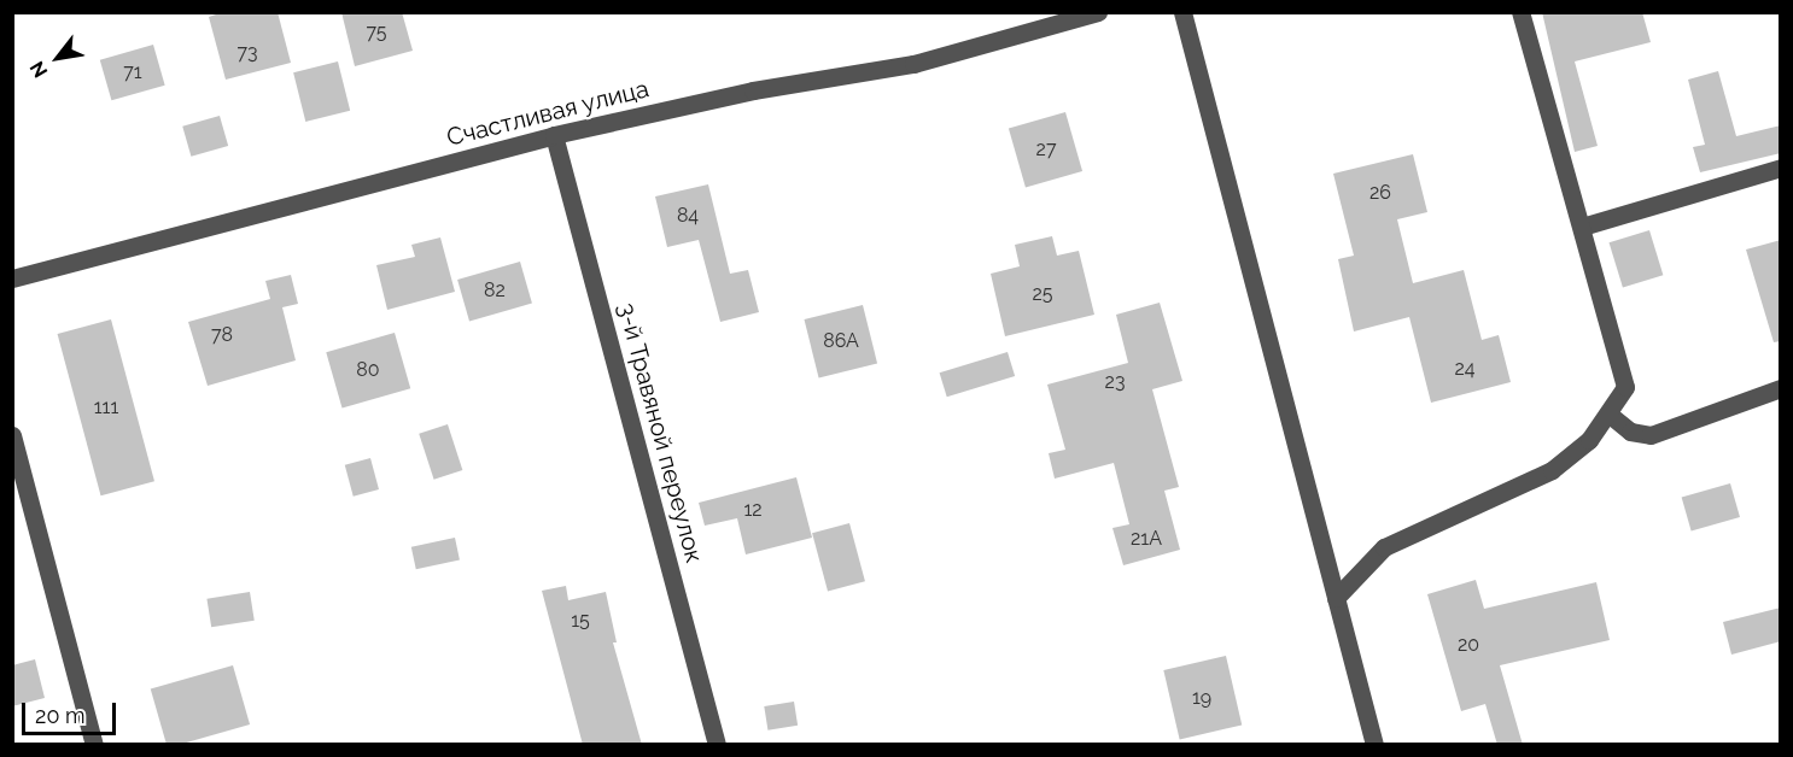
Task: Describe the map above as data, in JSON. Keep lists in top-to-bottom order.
{
  "streets": {
    "street": ["Счастливая улица", "3-й Травяной переулок"]
  },
  "crossings": [
    ["Счастливая улица", "3-й Травяной переулок"]
  ],
  "house_numbers": [
    "75",
    "73",
    "71",
    "27",
    "26",
    "84",
    "82",
    "25",
    "78",
    "86А",
    "24",
    "80",
    "23",
    "111",
    "12",
    "21А",
    "15",
    "20",
    "19"
  ],
  "scale_bar": "20 m",
  "north": "bottom left"
}
